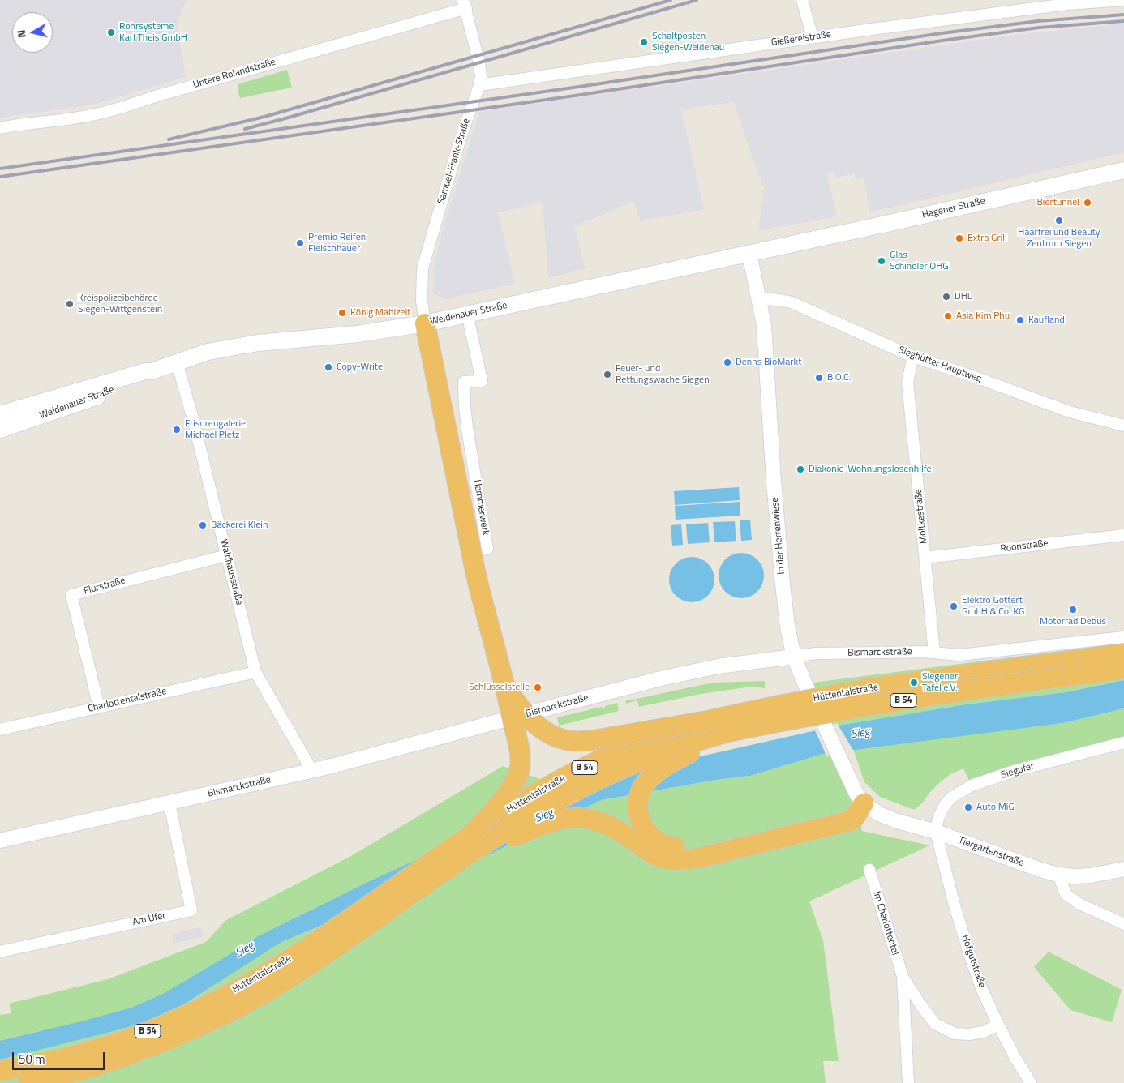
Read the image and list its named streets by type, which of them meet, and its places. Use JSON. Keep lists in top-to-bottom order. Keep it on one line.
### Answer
{"streets":{"highway":["Hüttentalstraße","B 54"],"main road":["Hagener Straße","Weidenauer Straße"],"street":["Gießereistraße","Untere Rolandstraße","Samuel-Frank-Straße","Sieghütter Hauptweg","Hammerwerk","Moltkestraße","In der Herrenwiese","Roonstraße","Waldhausstraße","Flurstraße","Bismarckstraße","Charlottentalstraße","Siegufer","Tiergartenstraße","Am Ufer","Im Charlottental","Hofgutstraße"]},"crossings":[["Gießereistraße","Samuel-Frank-Straße"],["Untere Rolandstraße","Samuel-Frank-Straße"],["Samuel-Frank-Straße","Weidenauer Straße"],["Hagener Straße","Weidenauer Straße"],["Weidenauer Straße","Hammerwerk"],["Weidenauer Straße","In der Herrenwiese"],["Weidenauer Straße","Waldhausstraße"],["Sieghütter Hauptweg","Moltkestraße"],["Sieghütter Hauptweg","In der Herrenwiese"],["Hammerwerk","Bismarckstraße"],["Moltkestraße","Roonstraße"],["Moltkestraße","Bismarckstraße"],["In der Herrenwiese","Bismarckstraße"],["In der Herrenwiese","Tiergartenstraße"],["Waldhausstraße","Flurstraße"],["Waldhausstraße","Bismarckstraße"],["Waldhausstraße","Charlottentalstraße"],["Flurstraße","Charlottentalstraße"],["Bismarckstraße","Am Ufer"],["Siegufer","Tiergartenstraße"],["Siegufer","Hofgutstraße"],["Tiergartenstraße","Hofgutstraße"],["Im Charlottental","Hofgutstraße"]],"water":["Sieg"],"places":["Rohrsysteme Karl Theis GmbH","Schaltposten Siegen-Weidenau","Biertunnel","Haarfrei und Beauty Zentrum Siegen","Extra Grill","Premio Reifen Fleischhauer","Glas Schindler OHG","DHL","Kreispolizeibehörde Siegen-Wittgenstein","König Mahlzeit","Asia Kim Phu","Kaufland","Denns BioMarkt","Copy-Write","Feuer- und Rettungswache Siegen","B.O.C.","Frisurengalerie Michael Pletz","Diakonie-Wohnungslosenhilfe","Bäckerei Klein","Elektro Göttert GmbH & Co. KG","Motorrad Debus","Siegener Tafel e.V.","Schlüsselstelle","Auto MiG"],"scale_bar":"50 m","north":"left"}
